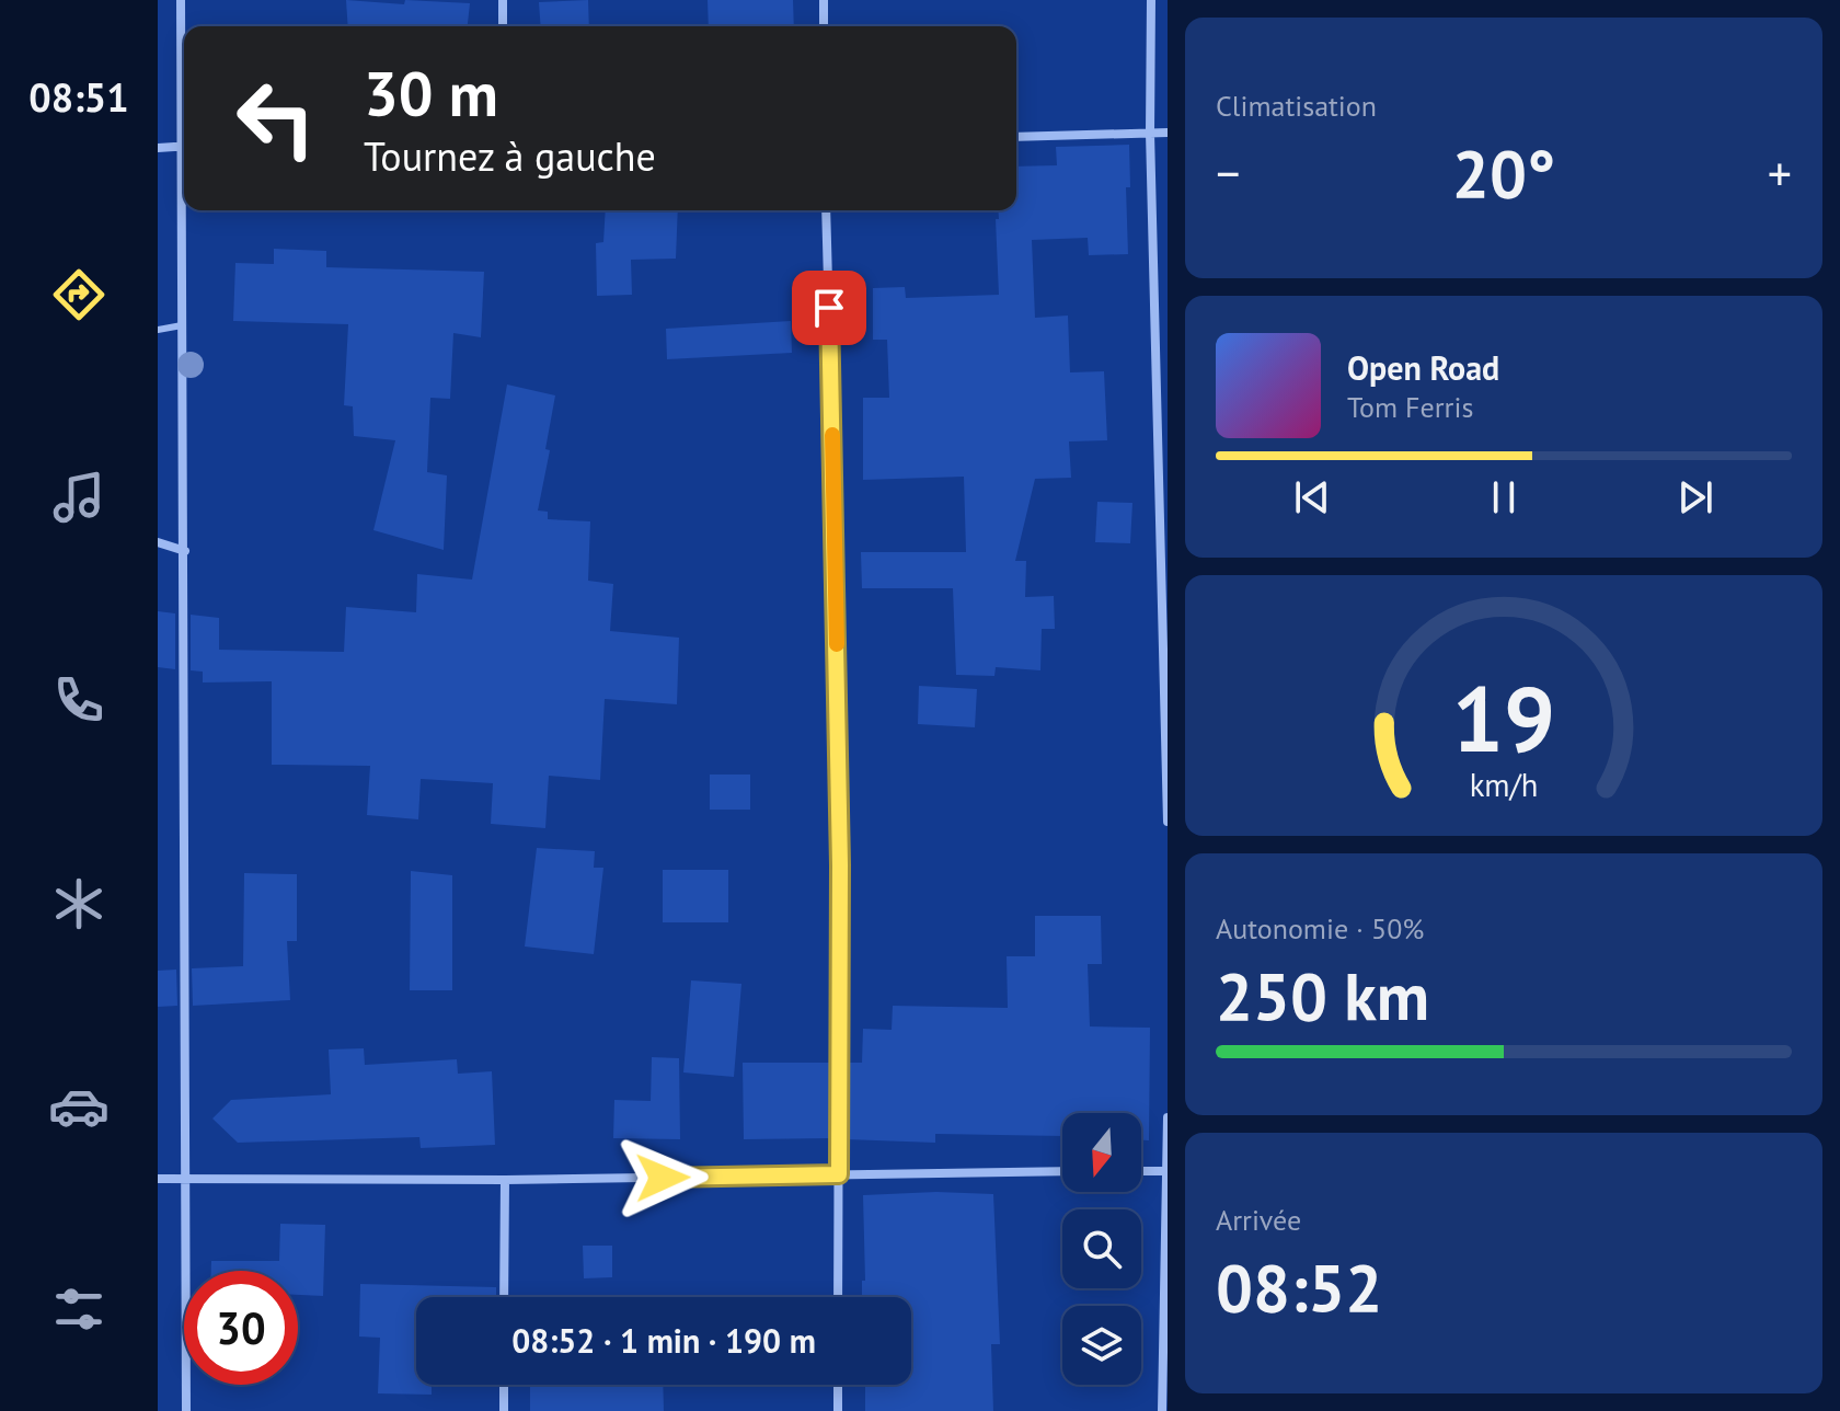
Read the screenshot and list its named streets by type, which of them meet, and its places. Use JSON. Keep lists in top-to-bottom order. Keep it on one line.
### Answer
{"north":"bottom","page":{"tabs":"08:51","tile":["Climatisation",["Autonomie · 50%","250 km"],["Arrivée","08:52"]],"turn":["30 m","Tournez à gauche"],"heat":["−","20°","+"],"song":["Open Road","Tom Ferris"],"limit":"30","trip":"08:52 · 1 min · 190 m","gauge":["19","km/h"]}}
